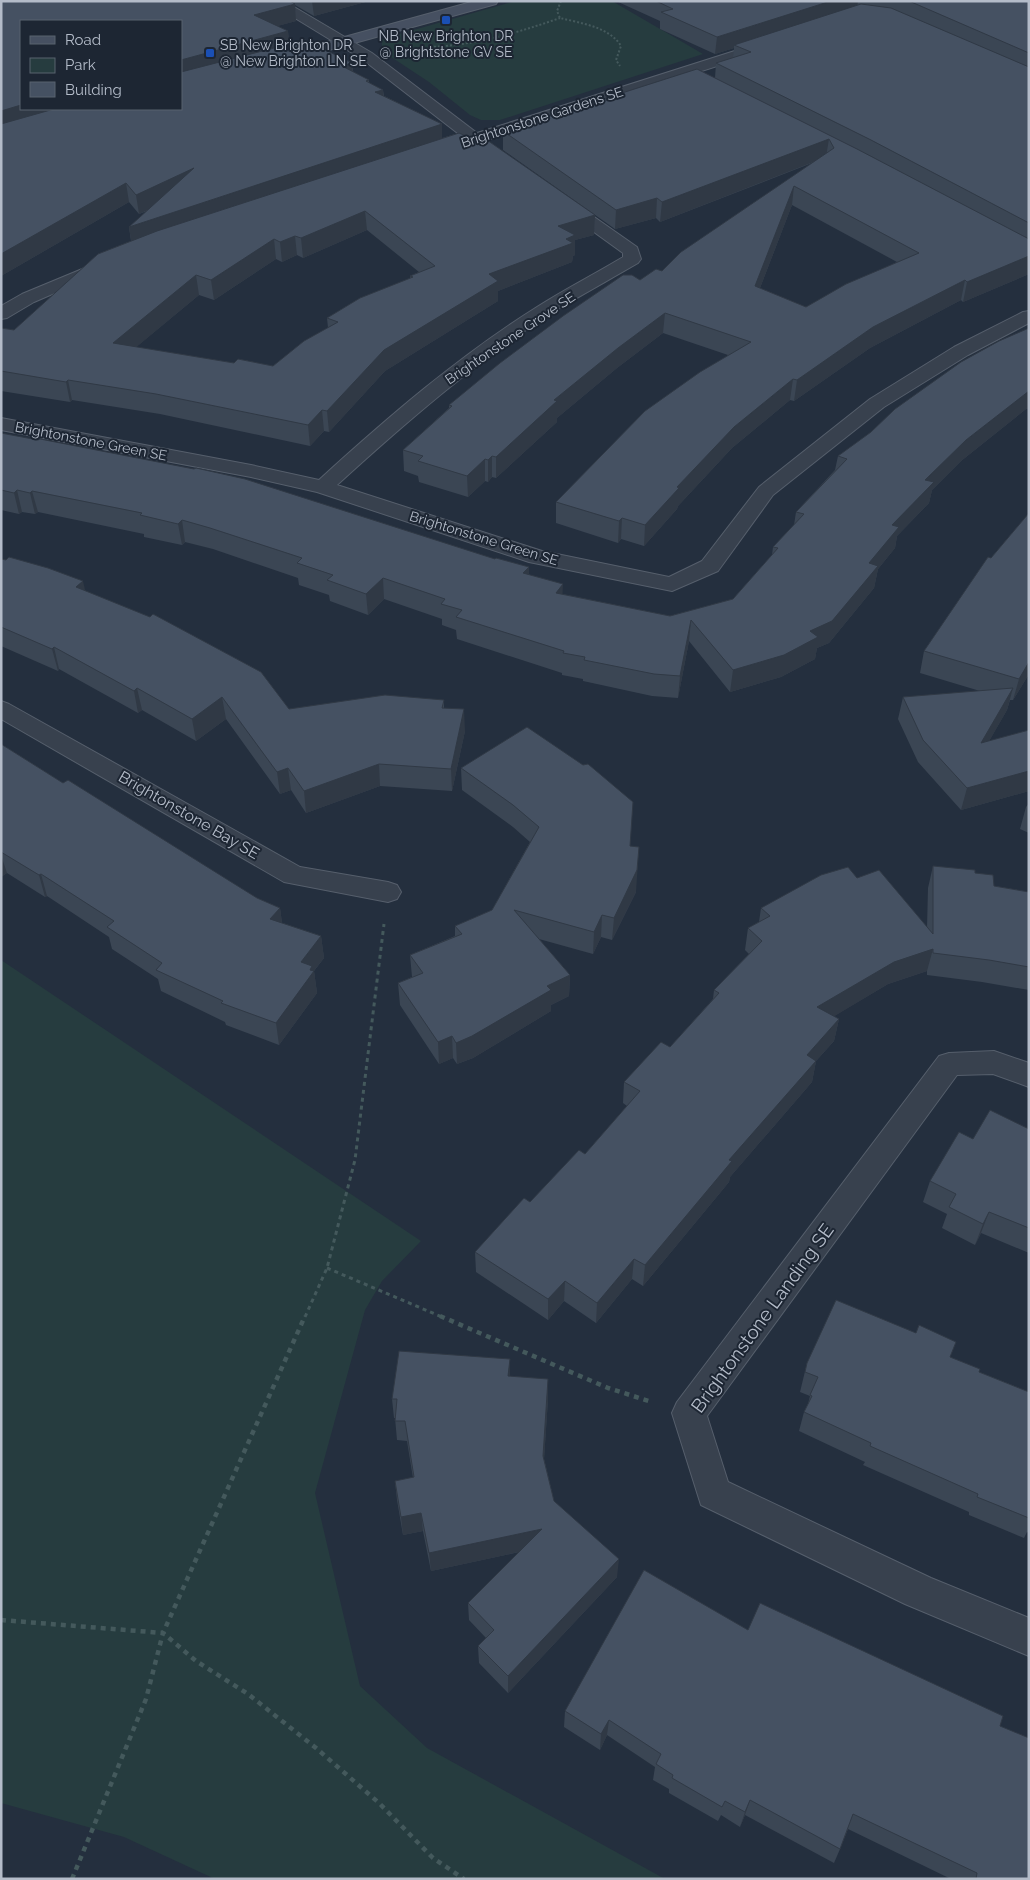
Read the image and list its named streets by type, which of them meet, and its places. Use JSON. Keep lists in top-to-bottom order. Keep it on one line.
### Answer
{"streets":{"street":["Brightonstone Gardens SE","Brightonstone Grove SE","Brightonstone Green SE","Brightonstone Bay SE","Brightonstone Landing SE"]},"crossings":[["Brightonstone Grove SE","Brightonstone Green SE"]],"places":{"transit":["NB New Brighton DR @ Brightstone GV SE","SB New Brighton DR @ New Brighton LN SE"]},"legend":["Road","Park","Building"]}
